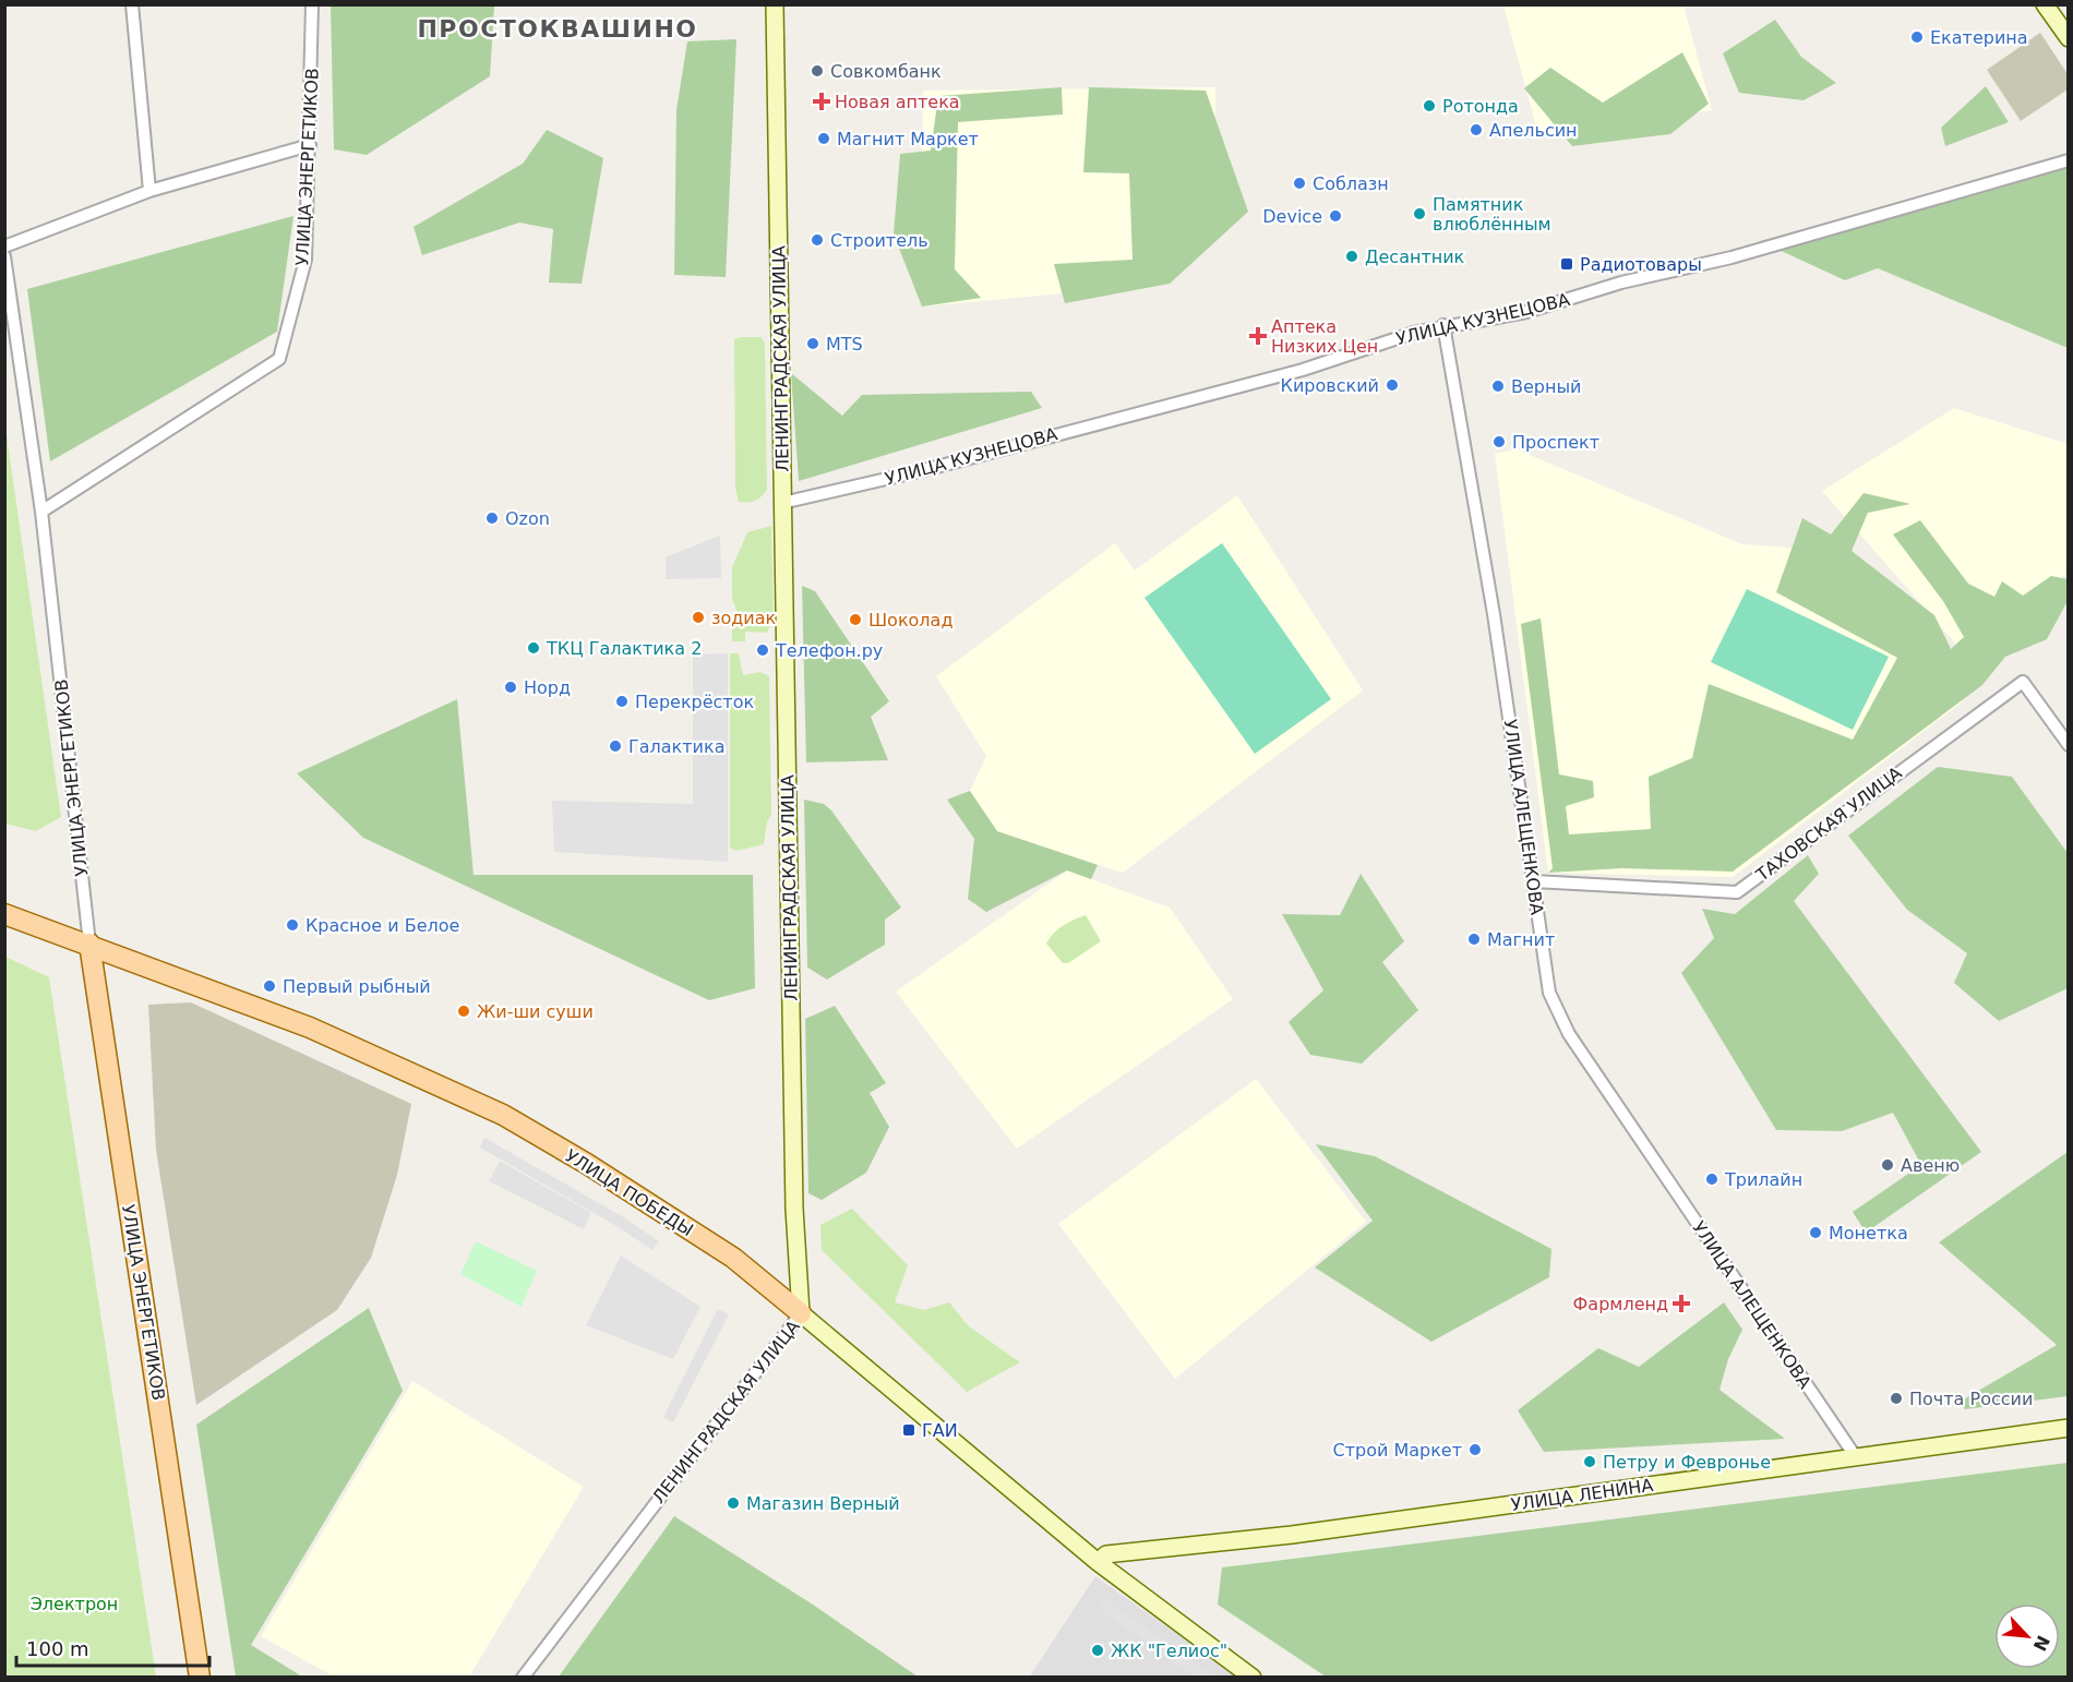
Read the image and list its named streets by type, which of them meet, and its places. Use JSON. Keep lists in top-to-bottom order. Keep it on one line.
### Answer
{"streets":{"main road":["УЛИЦА ЭНЕРГЕТИКОВ","ЛЕНИНГРАДСКАЯ УЛИЦА","УЛИЦА ПОБЕДЫ","УЛИЦА ЛЕНИНА"],"street":["УЛИЦА КУЗНЕЦОВА","УЛИЦА АЛЕЩЕНКОВА","ТАХОВСКАЯ УЛИЦА"]},"crossings":[["УЛИЦА ЭНЕРГЕТИКОВ","УЛИЦА ПОБЕДЫ"],["УЛИЦА КУЗНЕЦОВА","ЛЕНИНГРАДСКАЯ УЛИЦА"],["УЛИЦА КУЗНЕЦОВА","УЛИЦА АЛЕЩЕНКОВА"],["ЛЕНИНГРАДСКАЯ УЛИЦА","УЛИЦА ПОБЕДЫ"],["УЛИЦА АЛЕЩЕНКОВА","ТАХОВСКАЯ УЛИЦА"],["УЛИЦА АЛЕЩЕНКОВА","УЛИЦА ЛЕНИНА"],["УЛИЦА ПОБЕДЫ","УЛИЦА ЛЕНИНА"]],"districts":["ПРОСТОКВАШИНО"],"parks":["Электрон"],"places":{"other":["Екатерина","Совкомбанк","Ротонда","Апельсин","Магнит Маркет","Соблазн","Памятник влюблённым","Device","Строитель","Десантник","MTS","Кировский","Верный","Проспект","Ozon","зодиак","Шоколад","ТКЦ Галактика 2","Телефон.ру","Норд","Перекрёсток","Галактика","Красное и Белое","Магнит","Первый рыбный","Жи-ши суши","Авеню","Трилайн","Монетка","Почта России","Строй Маркет","Петру и Февронье","Магазин Верный","ЖК \"Гелиос\""],"health":["Новая аптека","Аптека Низких Цен","Фармленд"],"transit":["Радиотовары","ГАИ"]},"scale_bar":"100 m","north":"bottom right"}
